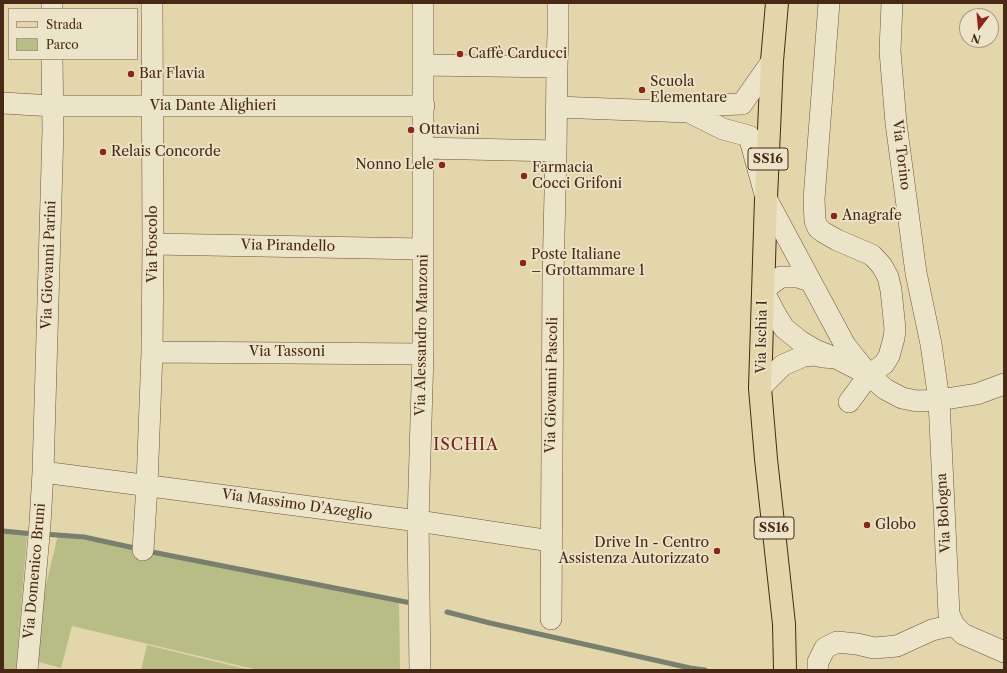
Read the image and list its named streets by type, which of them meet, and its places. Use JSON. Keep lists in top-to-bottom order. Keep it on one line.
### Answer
{"streets":{"main road":["SS16","Via Ischia I"],"street":["Via Dante Alighieri","Via Torino","Via Foscolo","Via Pirandello","Via Giovanni Parini","Via Alessandro Manzoni","Via Tassoni","Via Giovanni Pascoli","Via Massimo D'Azeglio","Via Bologna","Via Domenico Bruni"]},"crossings":[["Via Dante Alighieri","Via Foscolo"],["Via Dante Alighieri","Via Giovanni Parini"],["Via Dante Alighieri","Via Alessandro Manzoni"],["Via Torino","Via Bologna"],["Via Foscolo","Via Pirandello"],["Via Foscolo","Via Tassoni"],["Via Foscolo","Via Massimo D'Azeglio"],["Via Pirandello","Via Alessandro Manzoni"],["Via Giovanni Parini","Via Massimo D'Azeglio"],["Via Giovanni Parini","Via Domenico Bruni"],["Via Alessandro Manzoni","Via Tassoni"],["Via Alessandro Manzoni","Via Massimo D'Azeglio"],["Via Giovanni Pascoli","Via Massimo D'Azeglio"],["Via Massimo D'Azeglio","Via Domenico Bruni"]],"districts":["ISCHIA"],"places":["Caffè Carducci","Bar Flavia","Scuola Elementare","Ottaviani","Relais Concorde","Nonno Lele","Farmacia Cocci Grifoni","Anagrafe","Poste Italiane – Grottammare 1","Globo","Drive In - Centro Assistenza Autorizzato"],"legend":["Strada","Parco"],"north":"bottom"}
